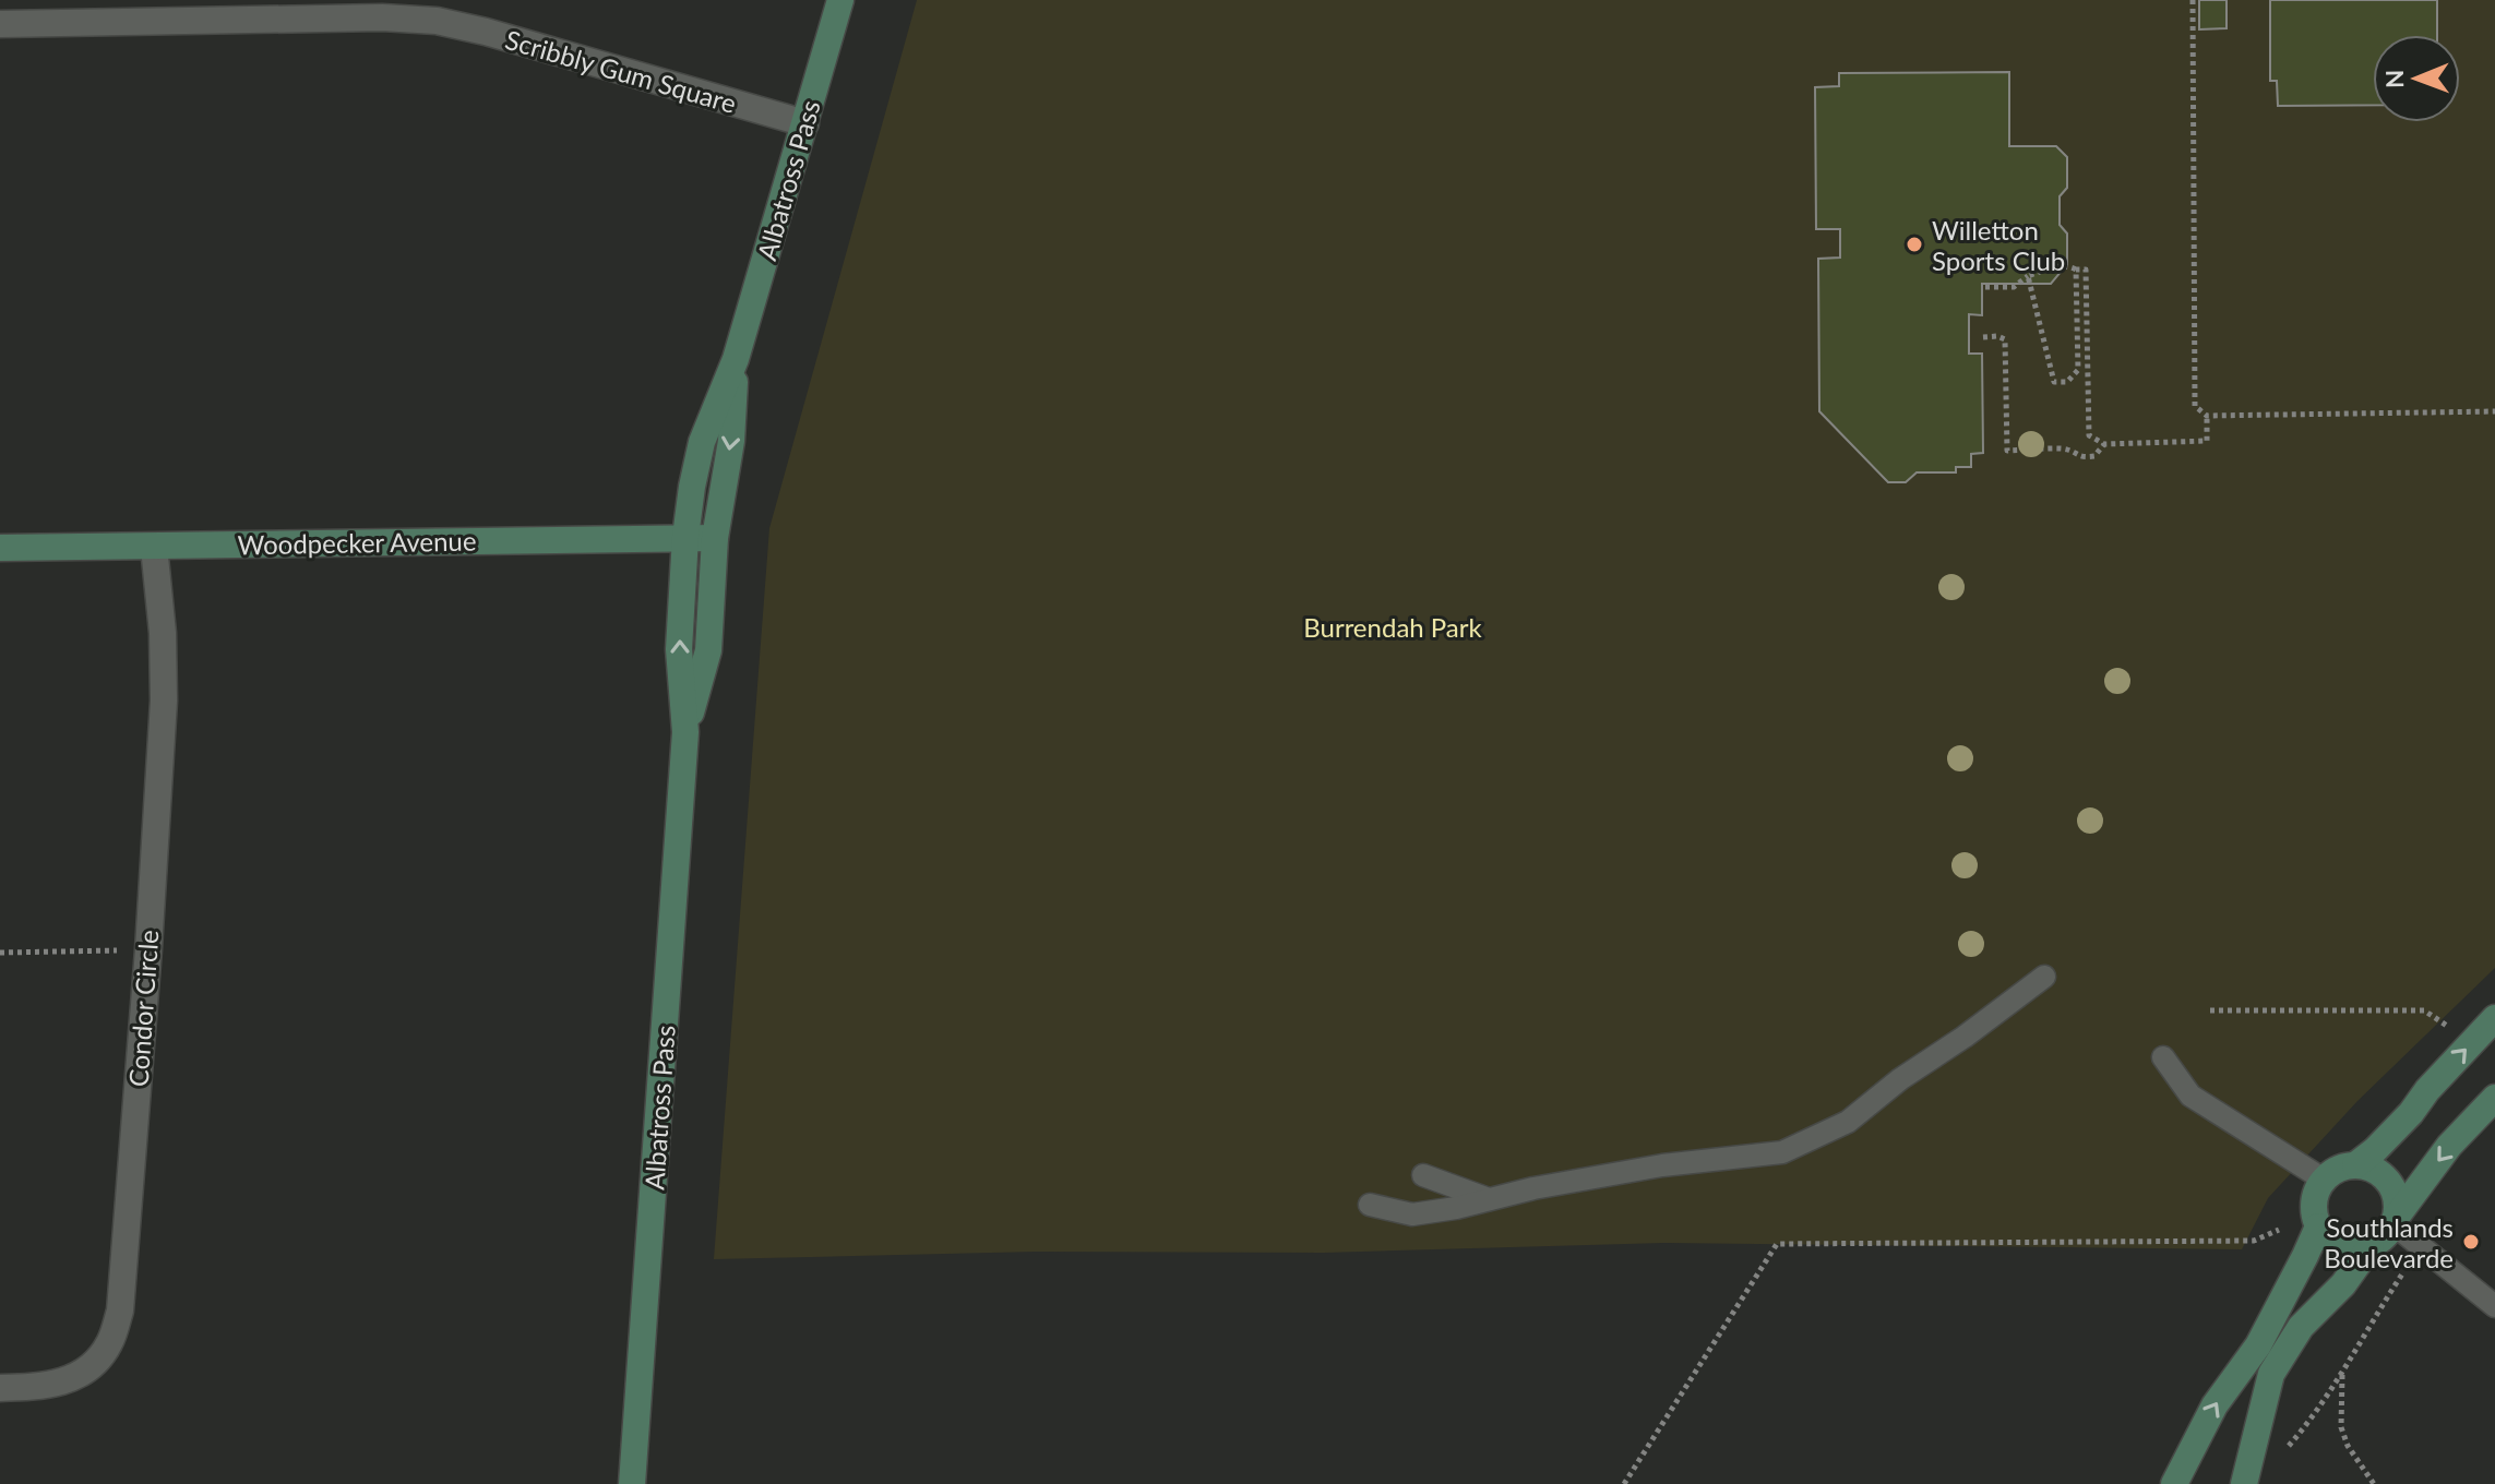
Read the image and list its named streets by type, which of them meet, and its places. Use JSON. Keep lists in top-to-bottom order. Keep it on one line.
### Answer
{"streets":{"street":["Scribbly Gum Square","Albatross Pass","Woodpecker Avenue","Condor Circle"]},"crossings":[["Scribbly Gum Square","Albatross Pass"],["Albatross Pass","Woodpecker Avenue"],["Woodpecker Avenue","Condor Circle"]],"parks":["Burrendah Park"],"places":["Willetton Sports Club","Southlands Boulevarde"],"north":"left"}
